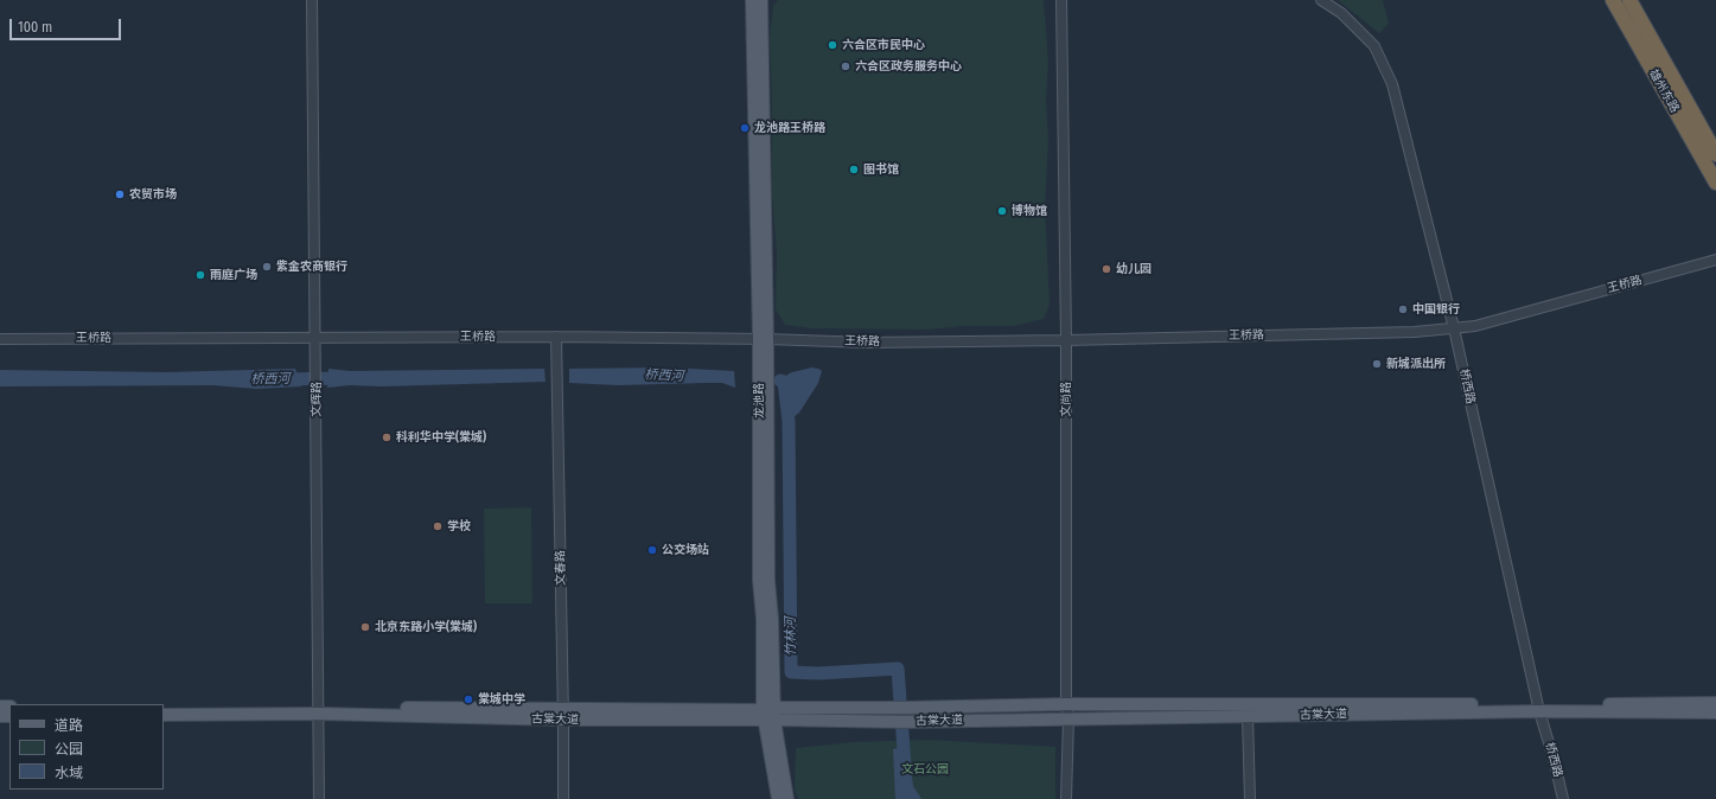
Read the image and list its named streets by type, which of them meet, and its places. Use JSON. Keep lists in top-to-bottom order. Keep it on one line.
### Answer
{"streets":{"highway":["雄州东路"],"main road":["龙池路","古棠大道"],"street":["王桥路","桥西路","文辉路","文尚路","文春路"]},"crossings":[["王桥路","桥西路"],["王桥路","文辉路"],["王桥路","文尚路"],["王桥路","龙池路"],["王桥路","文春路"],["桥西路","古棠大道"],["文辉路","古棠大道"],["文尚路","古棠大道"],["龙池路","古棠大道"],["文春路","古棠大道"]],"water":["桥西河","竹林河"],"parks":["文石公园"],"places":["六合区市民中心","六合区政务服务中心","龙池路王桥路","图书馆","农贸市场","博物馆","紫金农商银行","幼儿园","雨庭广场","中国银行","新城派出所","科利华中学(棠城)","学校","公交场站","北京东路小学(棠城)","棠城中学"],"legend":["道路","公园","水域"],"scale_bar":"100 m"}
